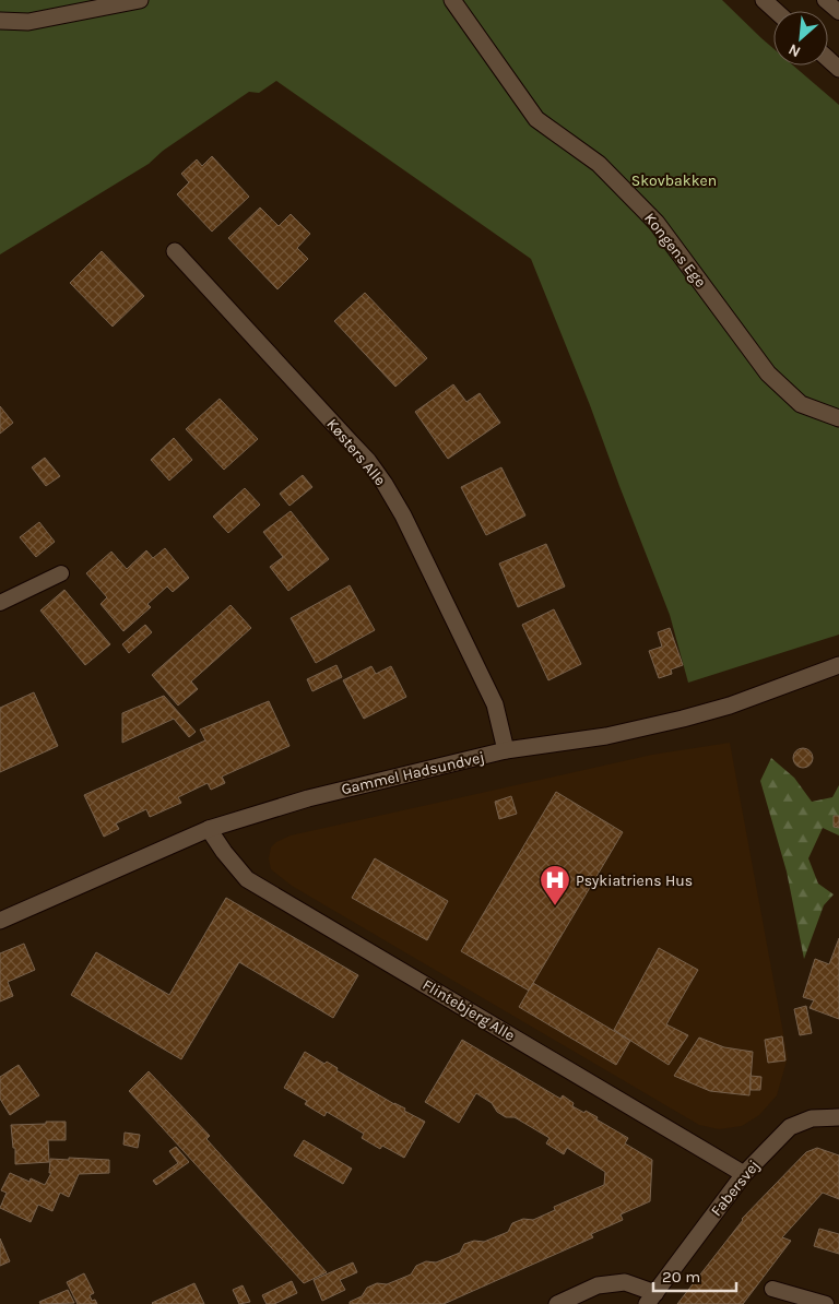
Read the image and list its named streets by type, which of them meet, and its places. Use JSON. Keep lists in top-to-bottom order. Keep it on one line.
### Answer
{"streets":{"street":["Kongens Ege","Køsters Alle","Gammel Hadsundvej","Flintebjerg Alle","Fabersvej"]},"crossings":[["Køsters Alle","Gammel Hadsundvej"],["Gammel Hadsundvej","Flintebjerg Alle"],["Flintebjerg Alle","Fabersvej"]],"parks":["Skovbakken"],"places":{"hospital":["Psykiatriens Hus"]},"scale_bar":"20 m","north":"bottom left"}
